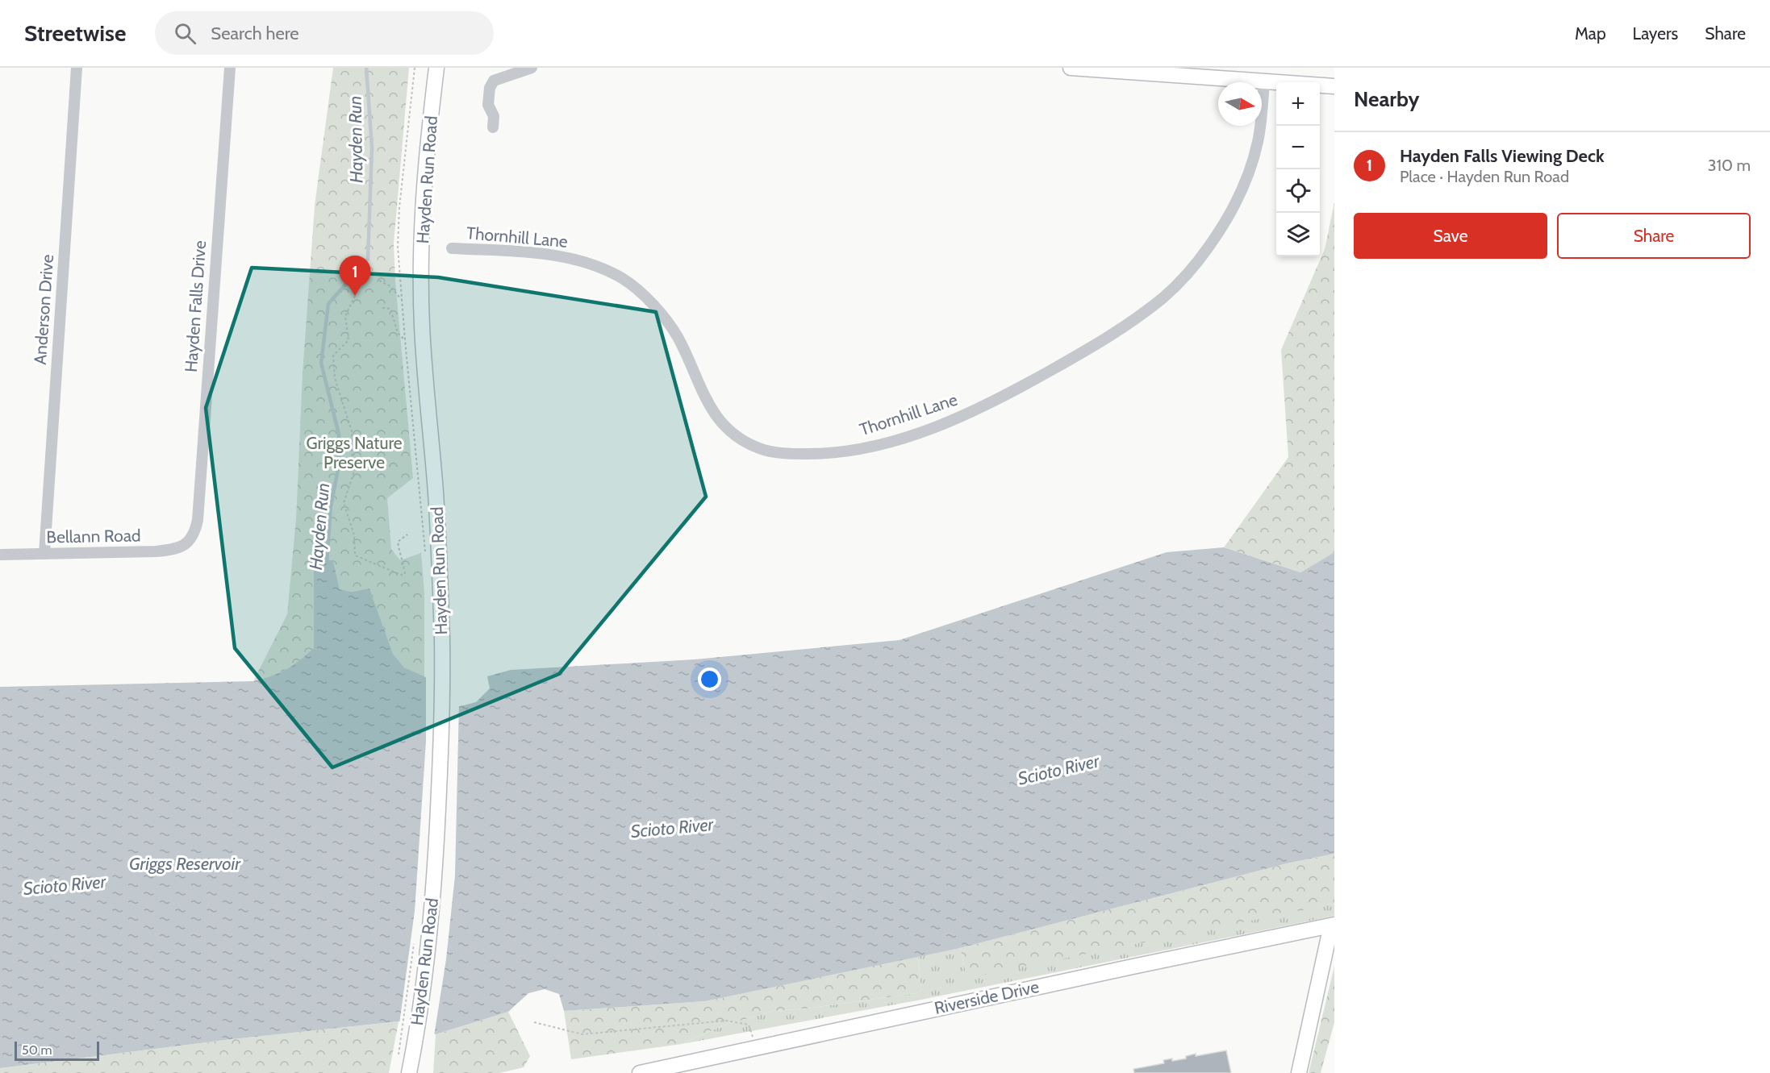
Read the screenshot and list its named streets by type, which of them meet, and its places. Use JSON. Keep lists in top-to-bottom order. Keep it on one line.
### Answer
{"streets":{"main road":["Hayden Run Road","Riverside Drive"],"street":["Thornhill Lane","Hayden Falls Drive","Anderson Drive","Bellann Road"]},"crossings":[["Hayden Falls Drive","Bellann Road"],["Anderson Drive","Bellann Road"]],"water":["Hayden Run","Scioto River","Griggs Reservoir"],"parks":["Griggs Nature Preserve"],"scale_bar":"50 m","north":"right","page":{"header":"Streetwise","search":"Search here","nav":["Map","Layers","Share"],"heading":"Nearby","map_buttons":["+","−"],"list":[{"mark":"1","name":"Hayden Falls Viewing Deck","note":"Place · Hayden Run Road","value":"310 m"}],"buttons":["Save","Share"],"pins":"1","scale":"50 m"}}
